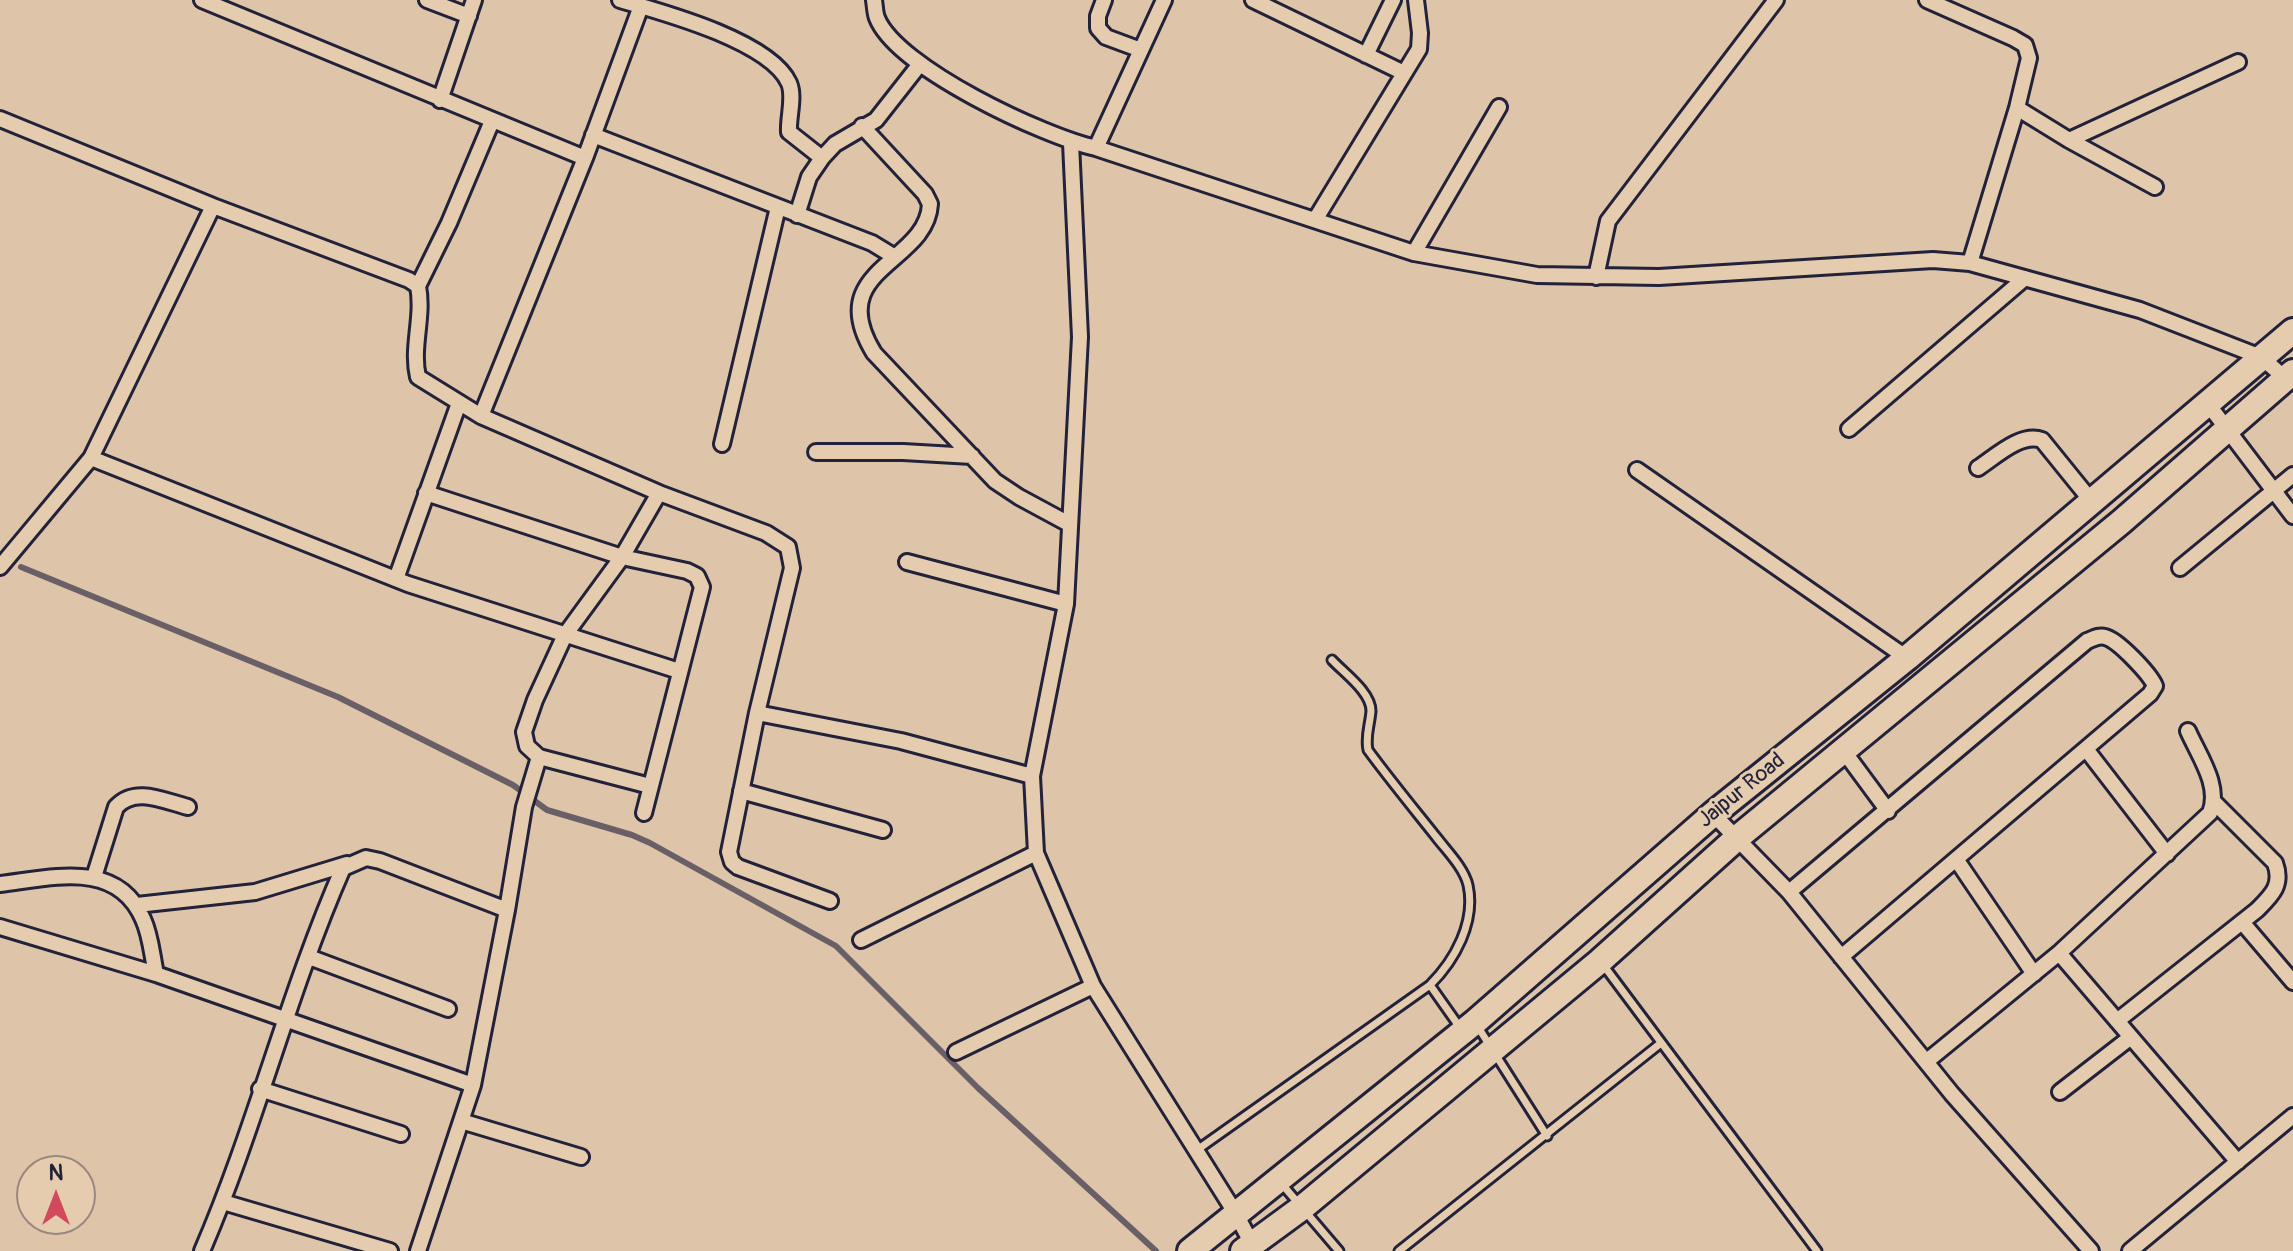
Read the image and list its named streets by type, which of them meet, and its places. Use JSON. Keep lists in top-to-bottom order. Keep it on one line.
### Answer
{"streets":{"main road":["Jaipur Road"]},"north":"top"}
